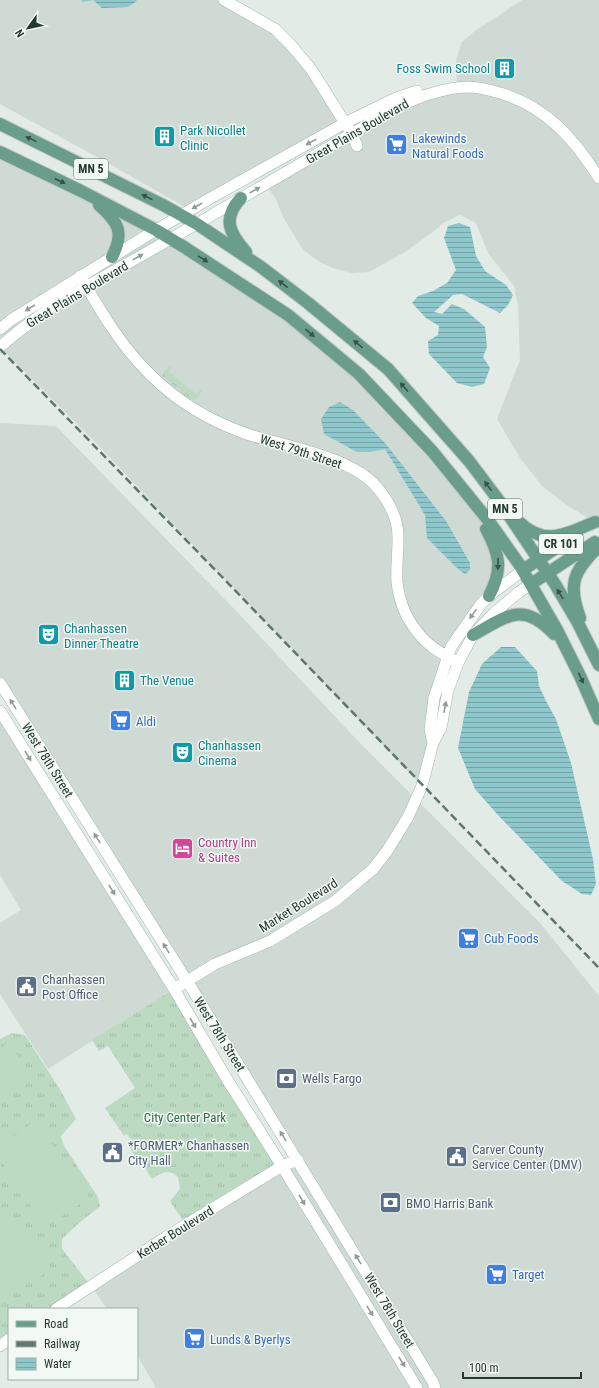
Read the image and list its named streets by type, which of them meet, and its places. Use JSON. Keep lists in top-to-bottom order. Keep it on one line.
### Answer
{"streets":{"main road":["MN 5","CR 101","Market Boulevard"],"street":["Great Plains Boulevard","West 79th Street","West 78th Street","Kerber Boulevard"]},"crossings":[["Great Plains Boulevard","MN 5"],["Great Plains Boulevard","West 79th Street"],["MN 5","Market Boulevard"],["West 79th Street","Market Boulevard"],["West 78th Street","Market Boulevard"],["West 78th Street","Kerber Boulevard"]],"parks":["City Center Park"],"places":{"building":["Foss Swim School","Park Nicollet Clinic","The Venue"],"supermarket":["Lakewinds Natural Foods","Aldi","Cub Foods","Target","Lunds & Byerlys"],"theatre":["Chanhassen Dinner Theatre","Chanhassen Cinema"],"hotel":["Country Inn & Suites"],"public building":["Chanhassen Post Office","*FORMER* Chanhassen City Hall","Carver County Service Center (DMV)"],"bank":["Wells Fargo","BMO Harris Bank"]},"legend":["Road","Railway","Water"],"scale_bar":"100 m","north":"bottom left"}
